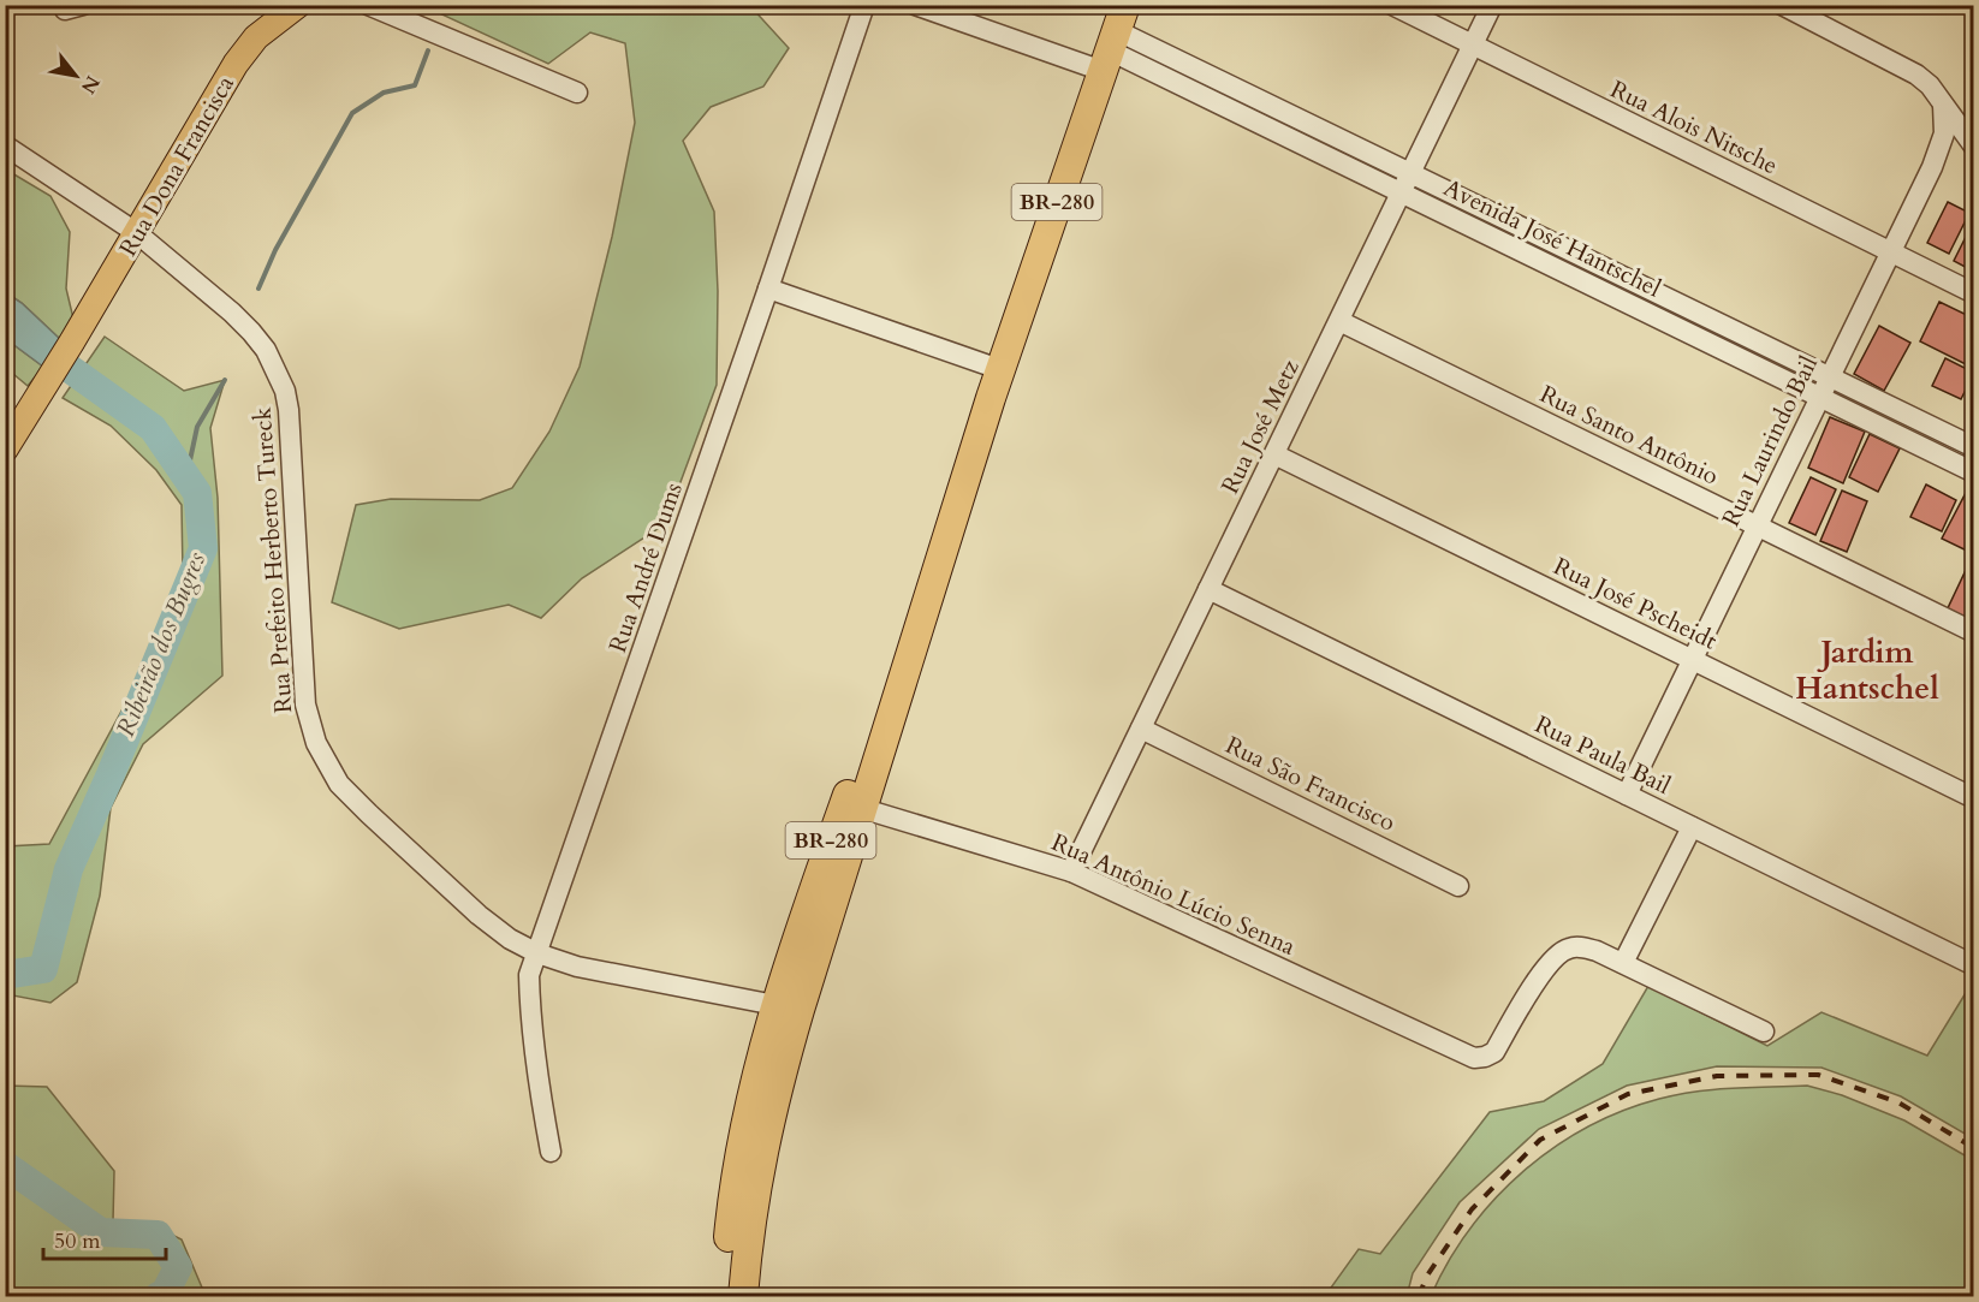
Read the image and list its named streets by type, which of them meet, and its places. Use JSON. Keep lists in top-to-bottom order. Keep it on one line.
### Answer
{"streets":{"highway":["BR-280"],"main road":["Rua Dona Francisca"],"street":["Rua Alois Nitsche","Avenida José Hantschel","Rua José Metz","Rua Santo Antônio","Rua Laurindo Bail","Rua Prefeito Herberto Tureck","Rua André Dums","Rua José Pscheidt","Rua Paula Bail","Rua São Francisco","Rua Antônio Lúcio Senna"]},"crossings":[["Rua Alois Nitsche","Rua José Metz"],["Rua Alois Nitsche","Rua Laurindo Bail"],["Rua Dona Francisca","Rua Prefeito Herberto Tureck"],["BR-280","Avenida José Hantschel"],["BR-280","Rua Prefeito Herberto Tureck"],["BR-280","Rua Antônio Lúcio Senna"],["Avenida José Hantschel","Rua José Metz"],["Avenida José Hantschel","Rua Laurindo Bail"],["Rua José Metz","Rua Santo Antônio"],["Rua José Metz","Rua José Pscheidt"],["Rua José Metz","Rua Paula Bail"],["Rua José Metz","Rua São Francisco"],["Rua José Metz","Rua Antônio Lúcio Senna"],["Rua Santo Antônio","Rua Laurindo Bail"],["Rua Laurindo Bail","Rua José Pscheidt"],["Rua Laurindo Bail","Rua Paula Bail"],["Rua Prefeito Herberto Tureck","Rua André Dums"]],"districts":["Jardim Hantschel"],"water":["Ribeirão dos Bugres"],"scale_bar":"50 m","north":"bottom right"}
